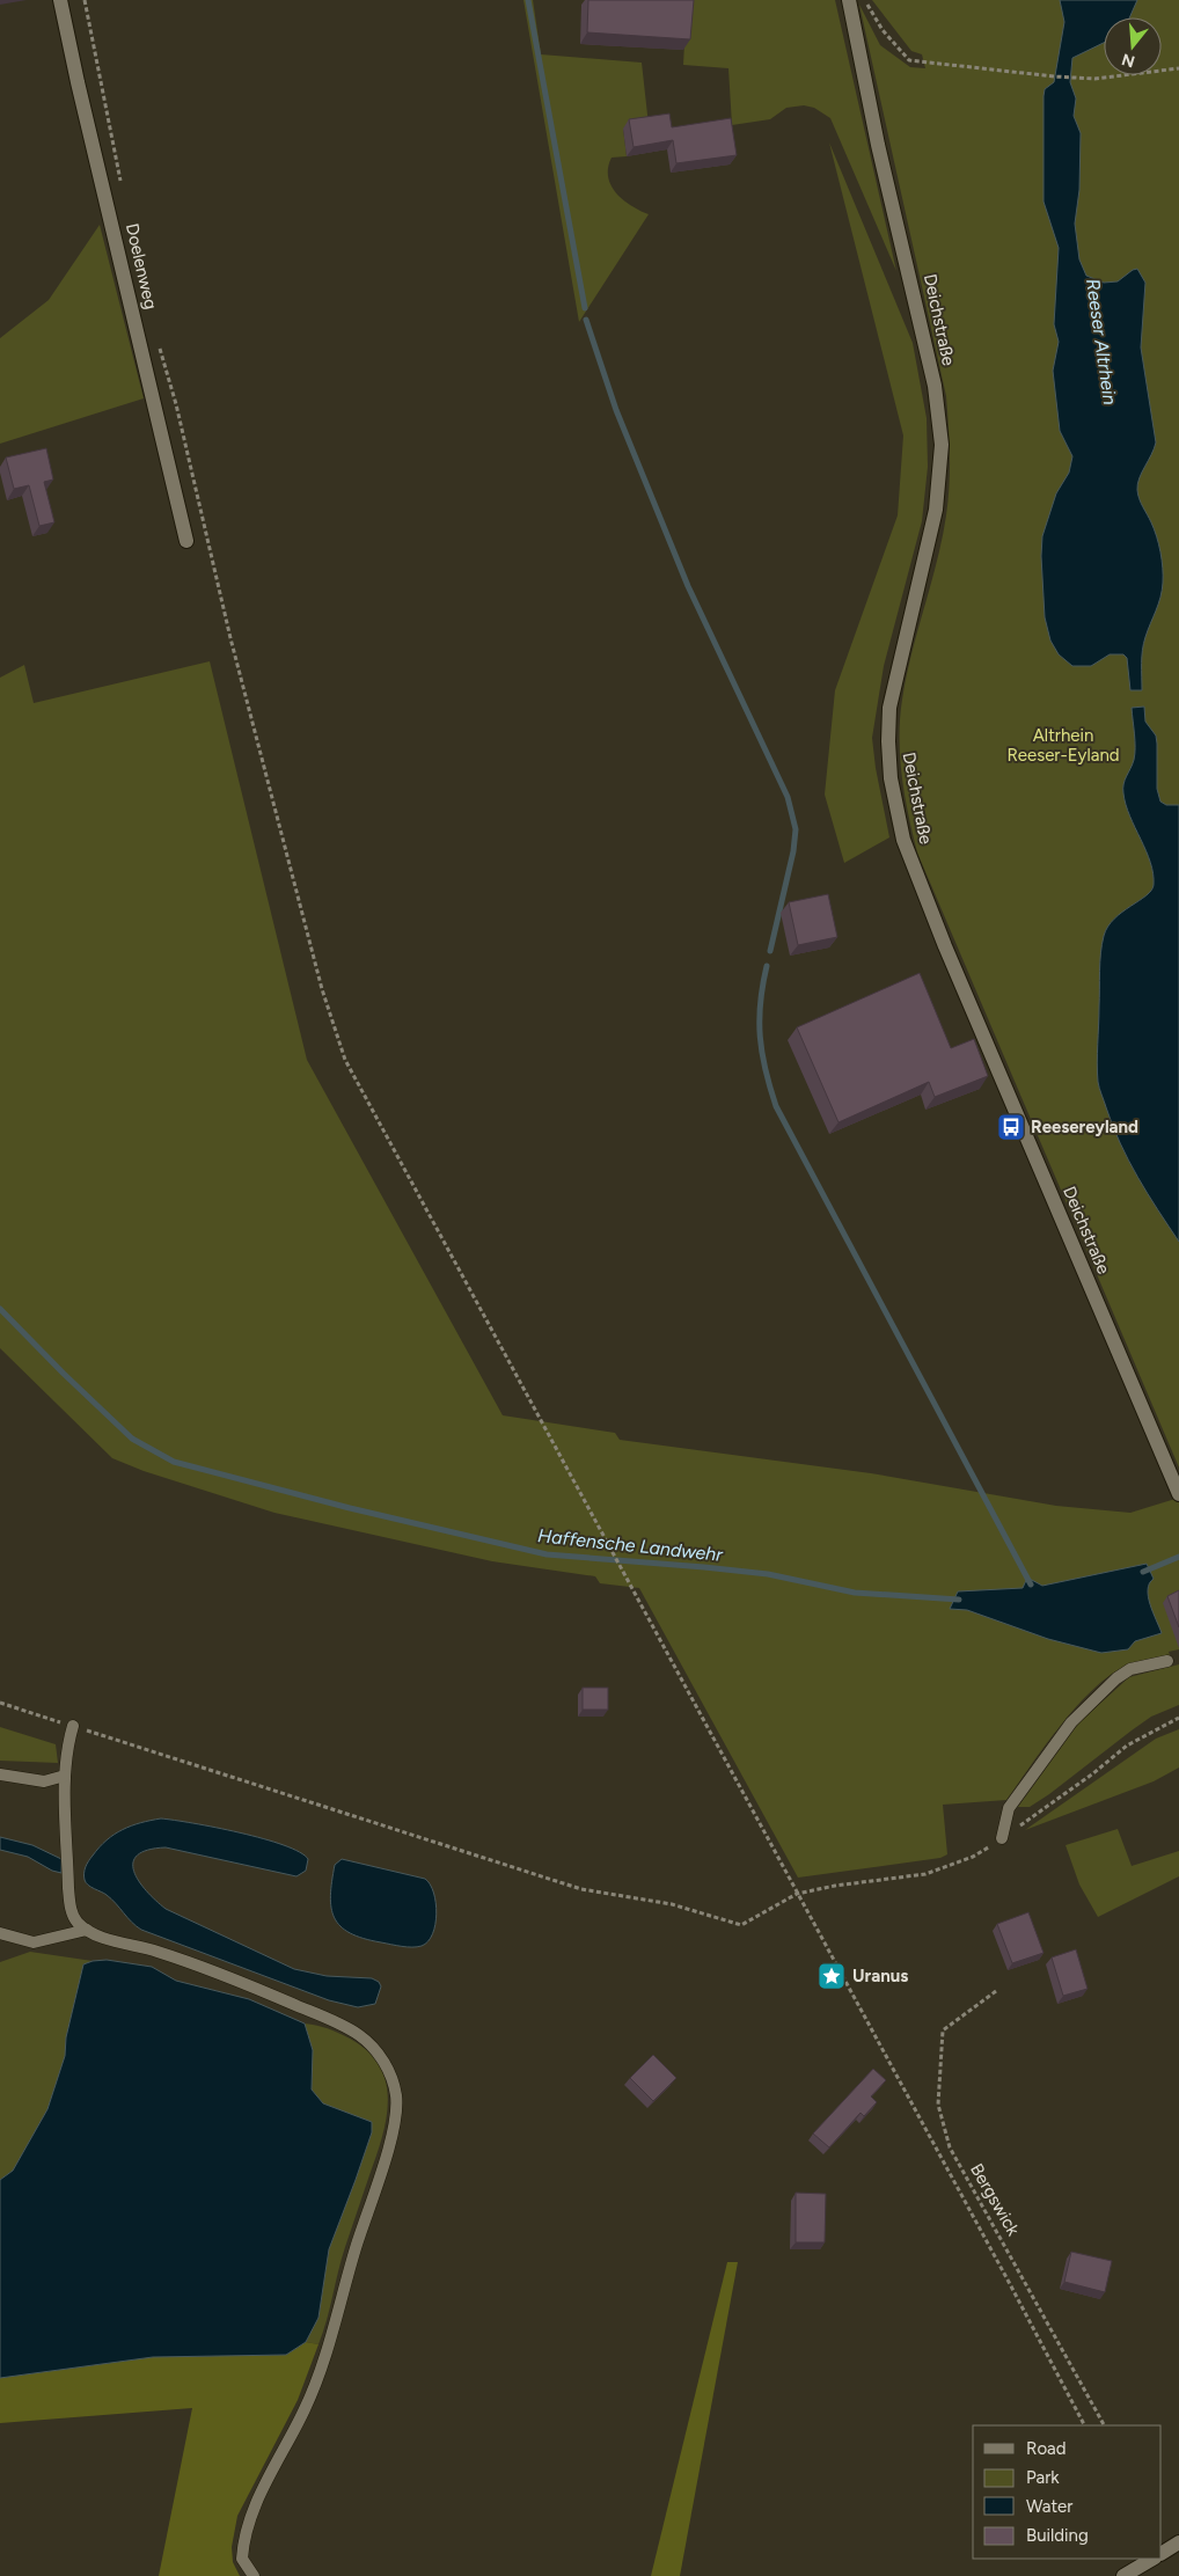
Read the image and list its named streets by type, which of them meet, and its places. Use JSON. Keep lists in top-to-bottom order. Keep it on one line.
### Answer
{"streets":{"street":["Doelenweg","Deichstraße"],"path":["Bergswick"]},"water":["Reeser Altrhein","Haffensche Landwehr"],"parks":["Altrhein Reeser-Eyland"],"places":{"bus stop":["Reesereyland"],"place":["Uranus"]},"legend":["Road","Park","Water","Building"],"north":"bottom"}
